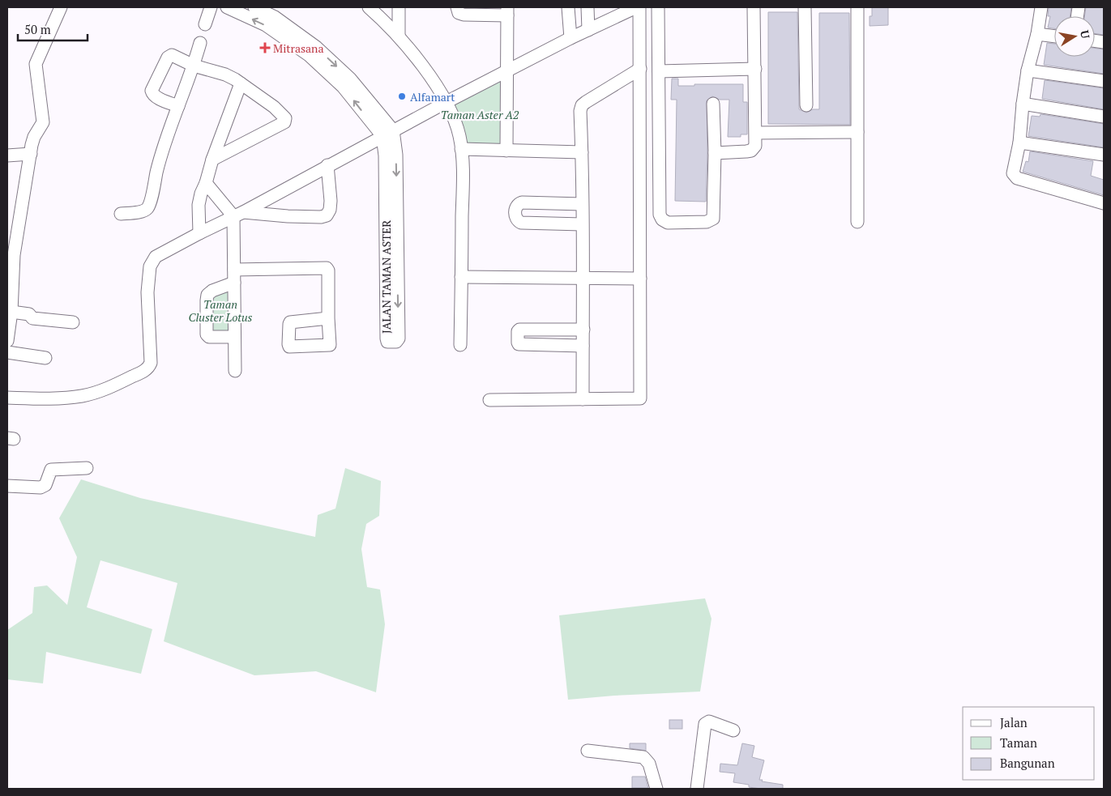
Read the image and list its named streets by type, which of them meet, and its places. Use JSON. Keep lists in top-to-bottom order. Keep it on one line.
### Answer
{"streets":{"street":["JALAN TAMAN ASTER"]},"parks":["Taman Aster A2","Taman Cluster Lotus"],"places":{"health":["Mitrasana"],"other":["Alfamart"]},"legend":["Jalan","Taman","Bangunan"],"scale_bar":"50 m","north":"right"}
